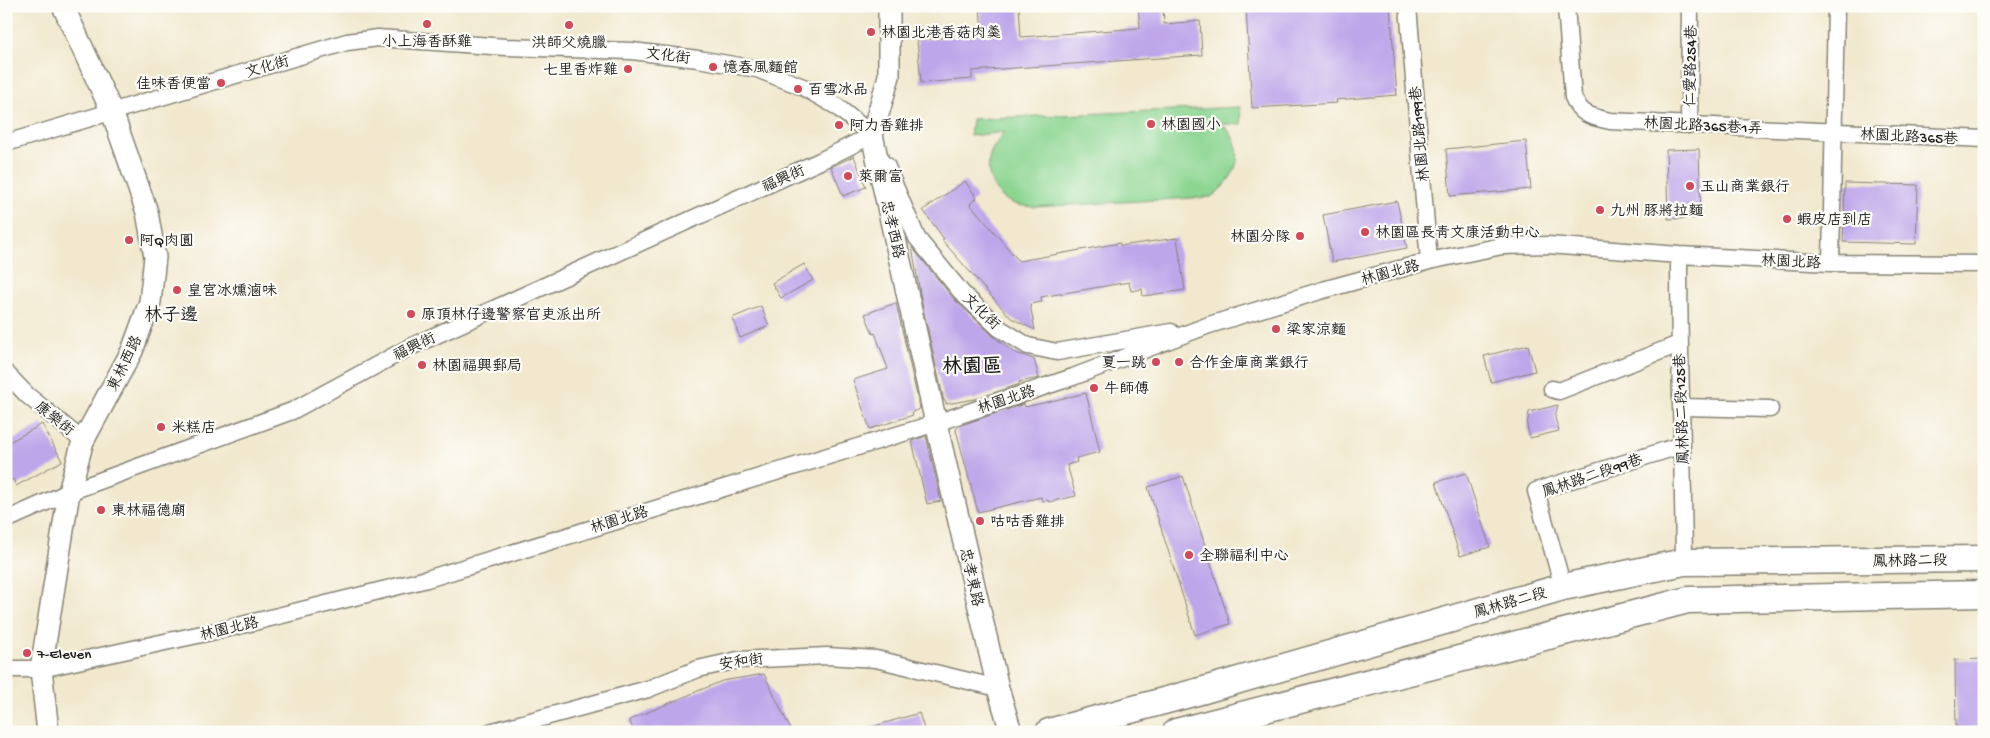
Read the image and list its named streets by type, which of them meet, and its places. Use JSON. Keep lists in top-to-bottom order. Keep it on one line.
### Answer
{"streets":{"main road":["鳳林路二段"],"street":["文化街","仁愛路254巷","林園北路365巷1弄","林園北路199巷","林園北路365巷","福興街","忠孝西路","林園北路","東林西路","鳳林路二段125巷","康樂街","鳳林路二段99巷","忠孝東路","安和街"]},"crossings":[["文化街","福興街"],["文化街","忠孝西路"],["文化街","林園北路"],["文化街","東林西路"],["仁愛路254巷","林園北路365巷1弄"],["林園北路365巷1弄","林園北路365巷"],["林園北路199巷","林園北路"],["福興街","忠孝西路"],["福興街","東林西路"],["忠孝西路","林園北路"],["忠孝西路","忠孝東路"],["林園北路","東林西路"],["林園北路","鳳林路二段125巷"],["林園北路","忠孝東路"],["東林西路","康樂街"],["鳳林路二段125巷","鳳林路二段99巷"],["鳳林路二段125巷","鳳林路二段"],["鳳林路二段99巷","鳳林路二段"],["忠孝東路","安和街"]],"districts":["林子邊","林園區"],"places":["小上海香酥雞","洪師父燒臘","林園北港香菇肉羮","憶春風麵館","七里香炸雞","佳味香便當","百雪冰品","林園國小","阿力香雞排","萊爾富","玉山商業銀行","九州 豚將拉麵","蝦皮店到店","林園區長青文康活動中心","林園分隊","阿Q肉圓","皇宮冰燻滷味","原頂林仔邊警察官吏派出所","梁家涼麵","夏一跳","合作金庫商業銀行","林園福興郵局","牛師傅","米糕店","東林福德廟","咕咕香雞排","全聯福利中心","7-Eleven"]}
